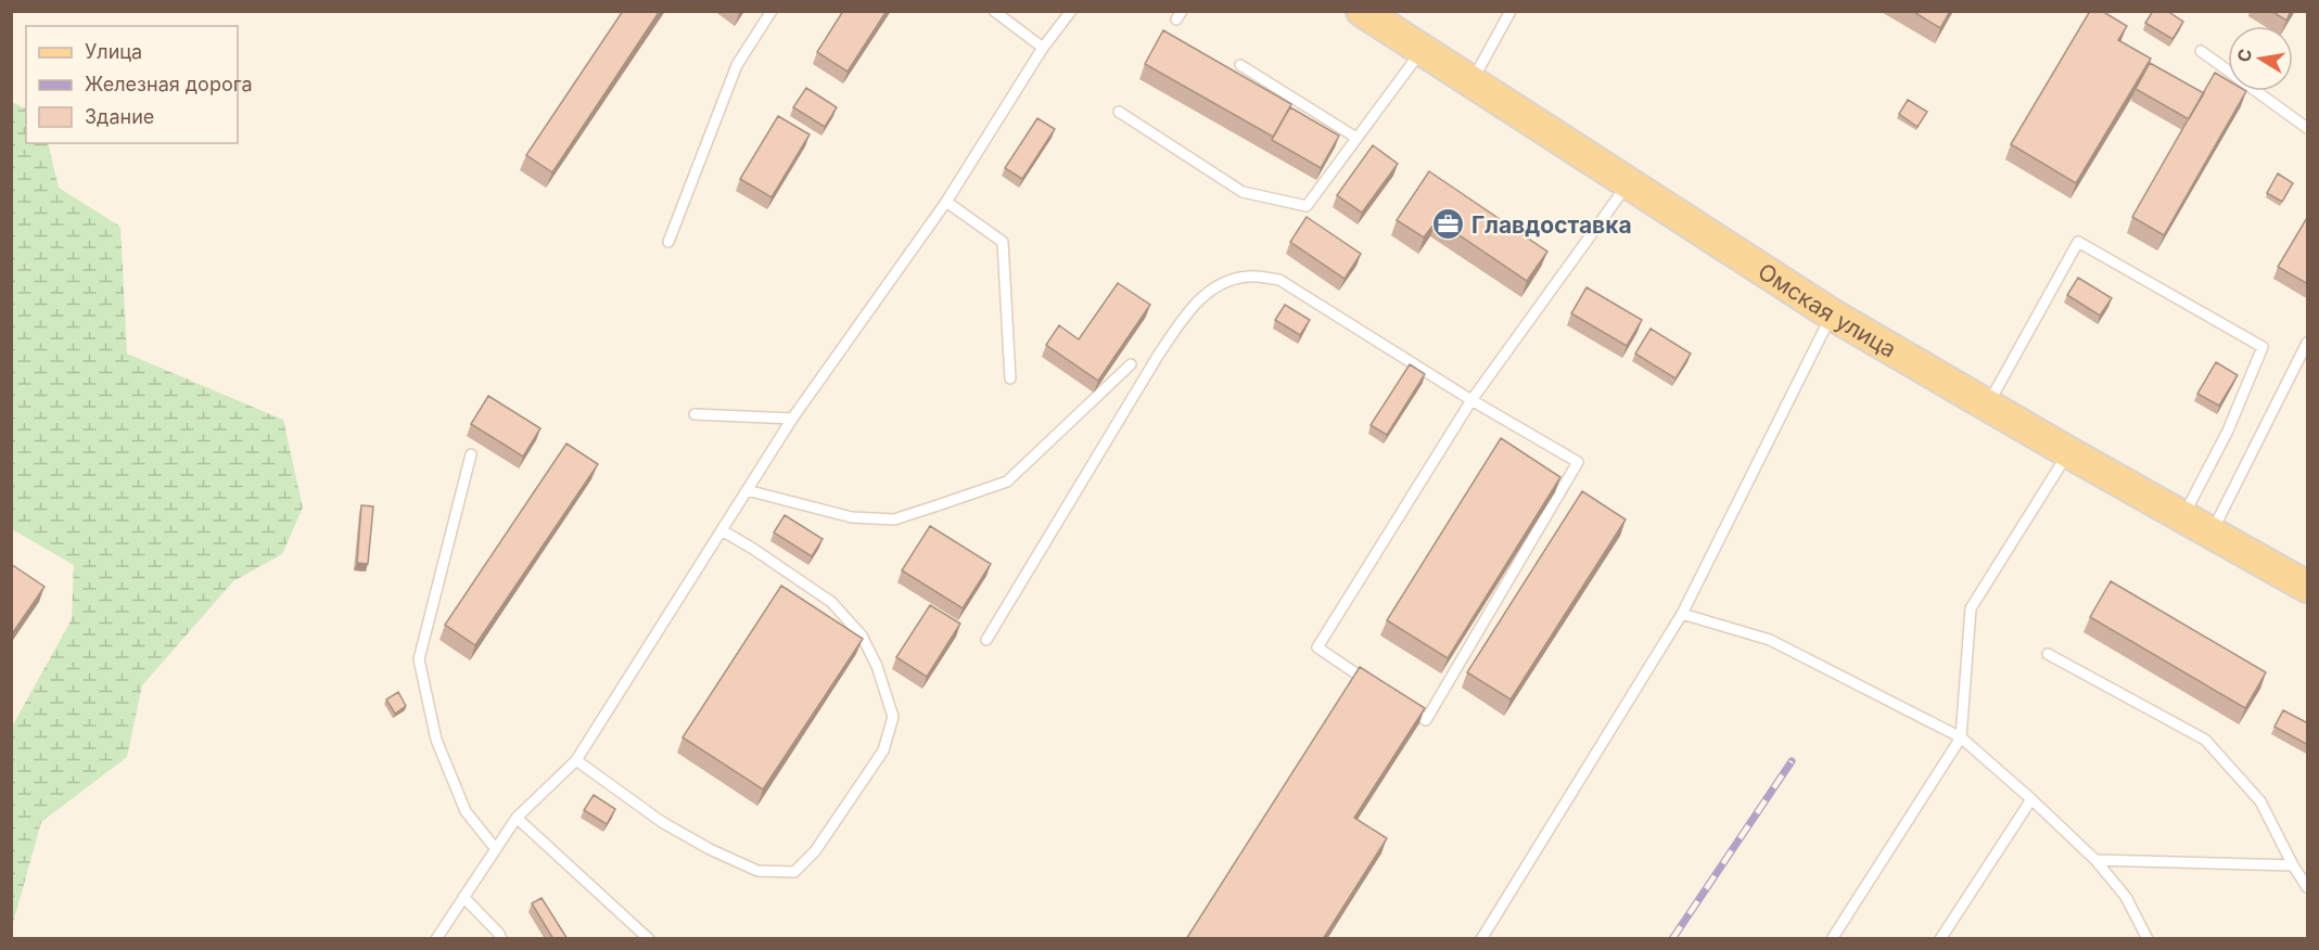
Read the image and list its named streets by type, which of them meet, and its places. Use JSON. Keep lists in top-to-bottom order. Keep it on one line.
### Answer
{"streets":{"main road":["Омская улица"]},"places":{"office":["Главдоставка"]},"legend":["Улица","Железная дорога","Здание"],"north":"left"}
